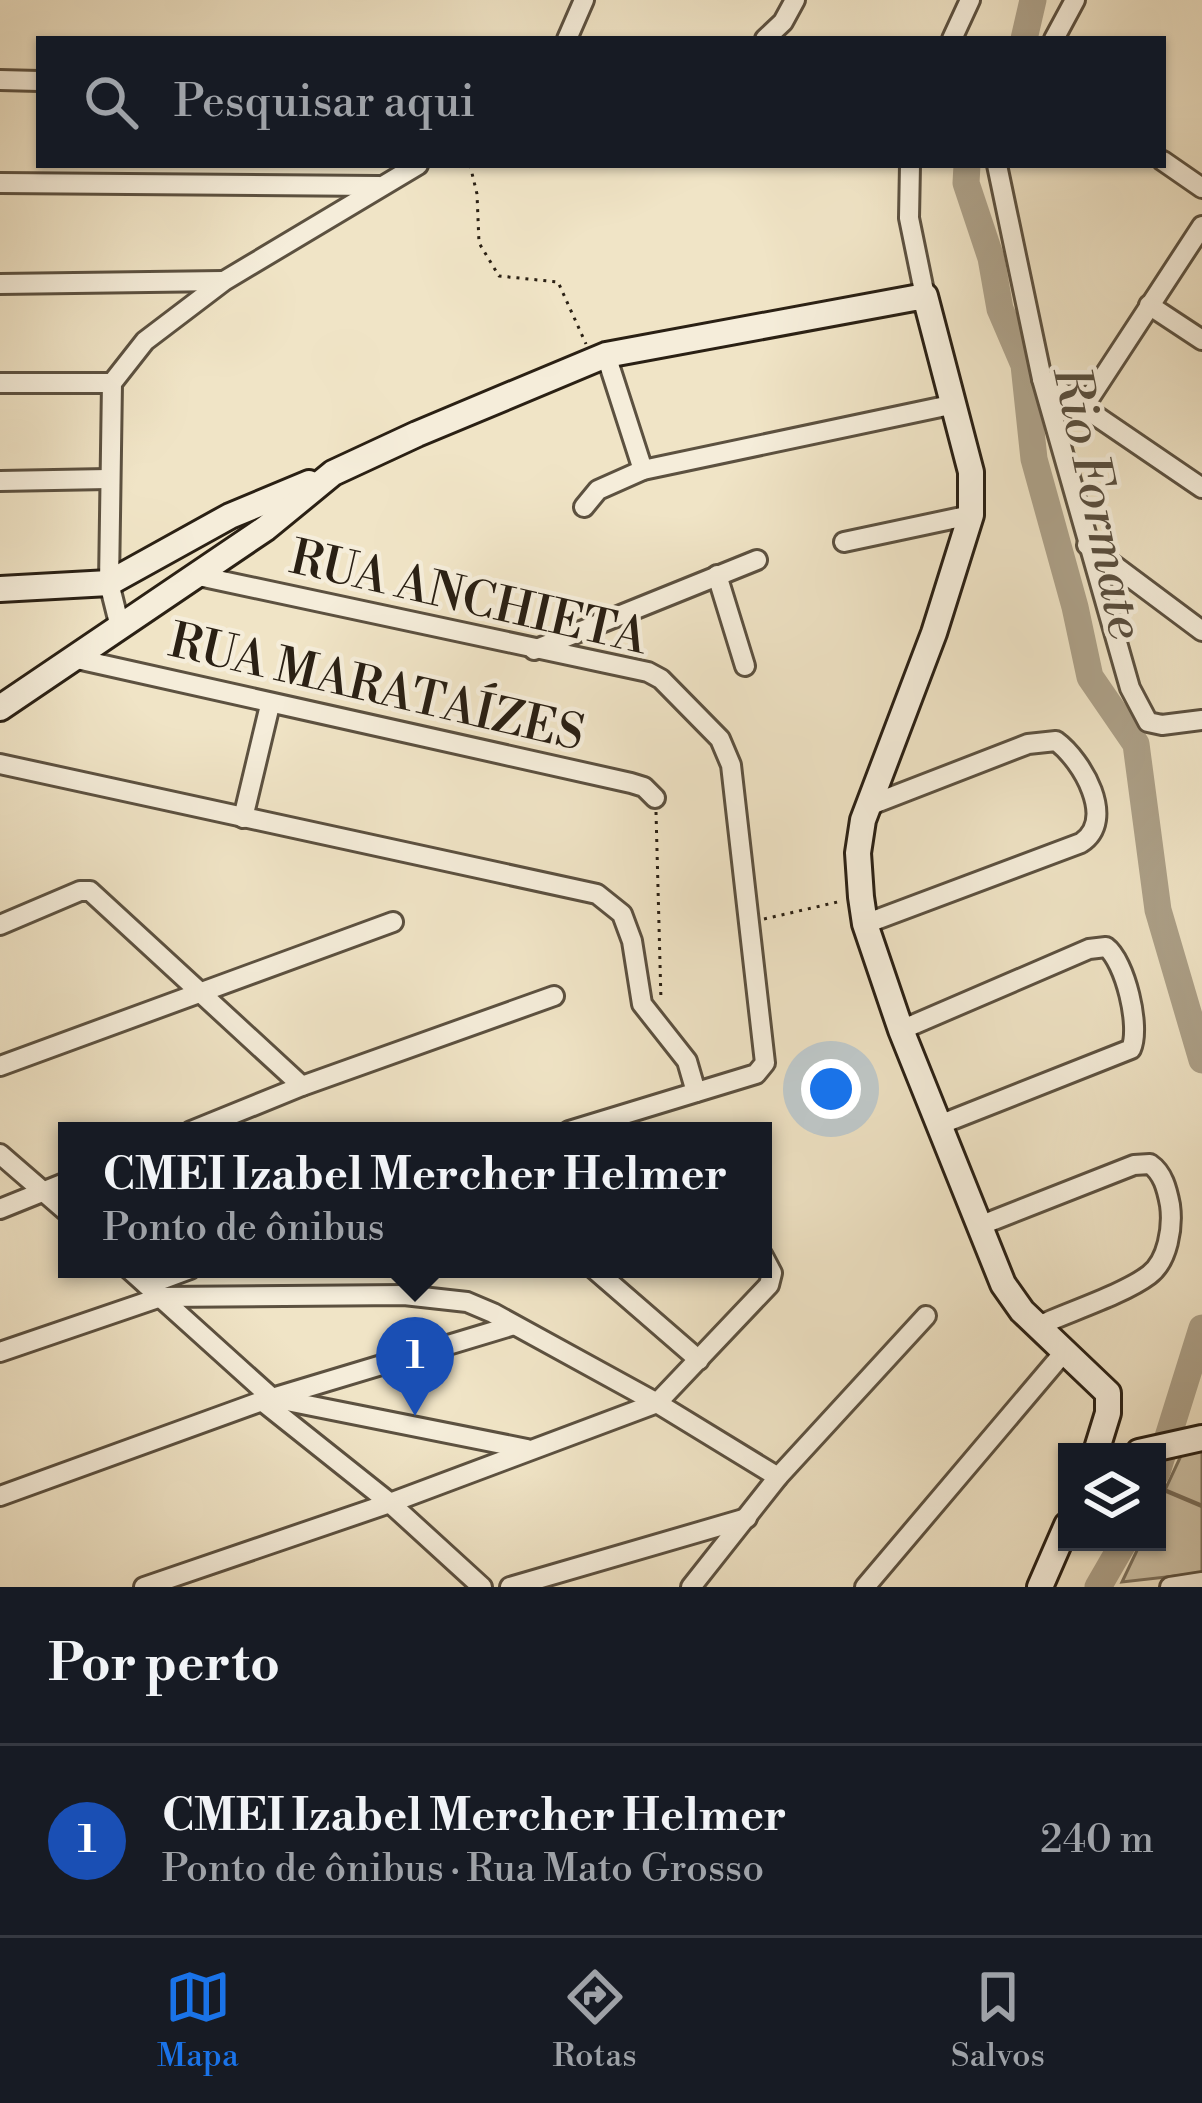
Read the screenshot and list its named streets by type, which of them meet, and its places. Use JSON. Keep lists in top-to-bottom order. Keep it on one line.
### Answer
{"streets":{"street":["RUA ANCHIETA","RUA MARATAÍZES"]},"water":["Rio Formate"],"page":{"search":"Pesquisar aqui","popup":["CMEI Izabel Mercher Helmer","Ponto de ônibus"],"pins":"1","heading":"Por perto","list":[{"mark":"1","name":"CMEI Izabel Mercher Helmer","note":"Ponto de ônibus · Rua Mato Grosso","value":"240 m"}],"nav":["Mapa","Rotas","Salvos"]}}
